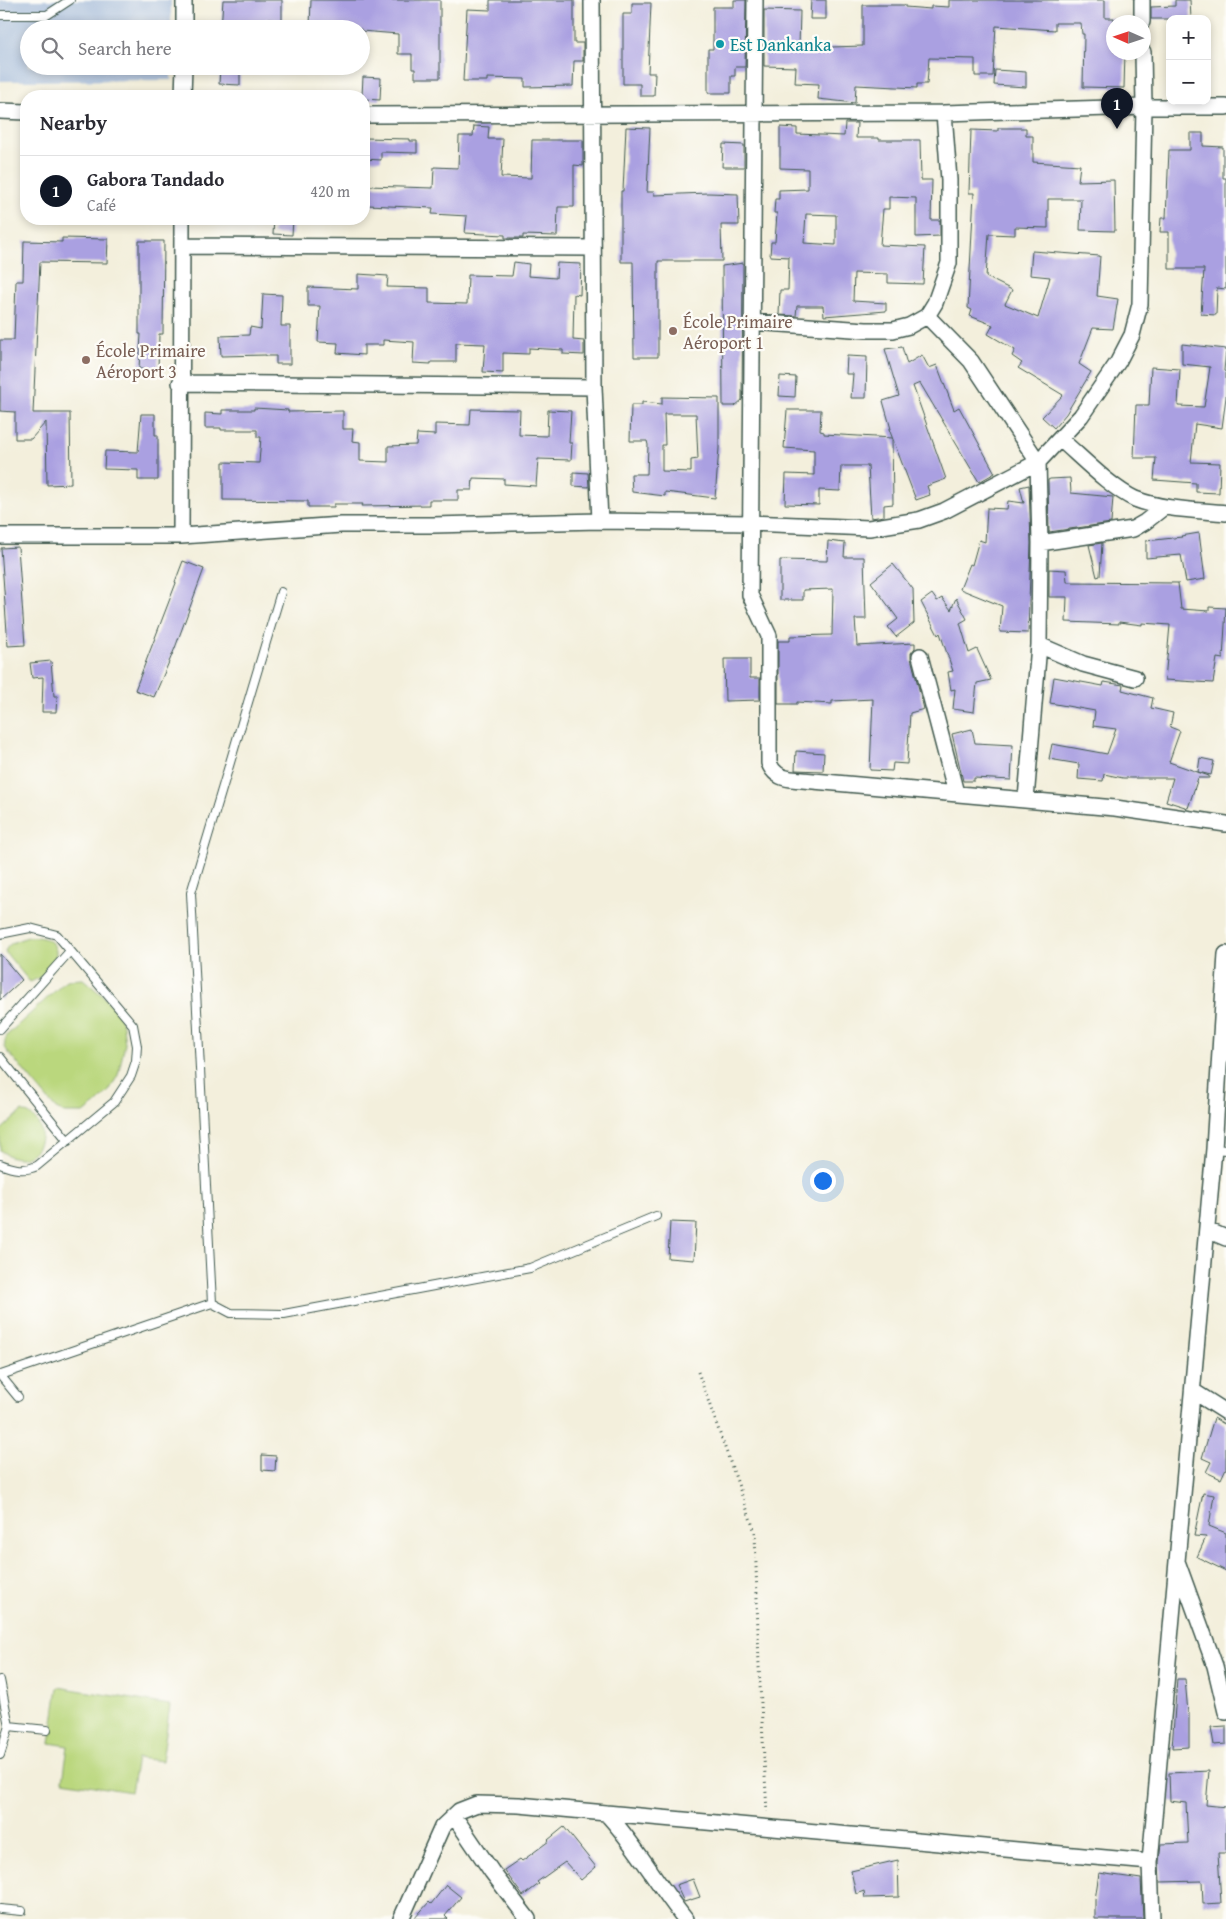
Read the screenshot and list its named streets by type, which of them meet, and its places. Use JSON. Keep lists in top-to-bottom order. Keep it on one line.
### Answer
{"places":["Est Dankanka","École Primaire Aéroport 1","École Primaire Aéroport 3"],"north":"left","page":{"map_buttons":["+","−"],"search":"Search here","pins":"1","heading":"Nearby","list":[{"mark":"1","name":"Gabora Tandado","note":"Café","value":"420 m"}]}}
